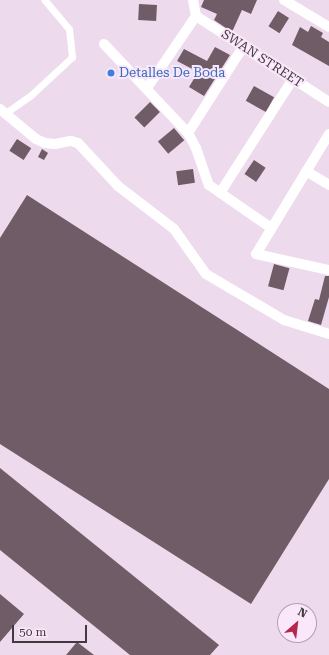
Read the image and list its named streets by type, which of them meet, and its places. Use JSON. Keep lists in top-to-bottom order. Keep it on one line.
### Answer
{"streets":{"street":["SWAN STREET"]},"places":["Detalles De Boda"],"scale_bar":"50 m","north":"top right"}
